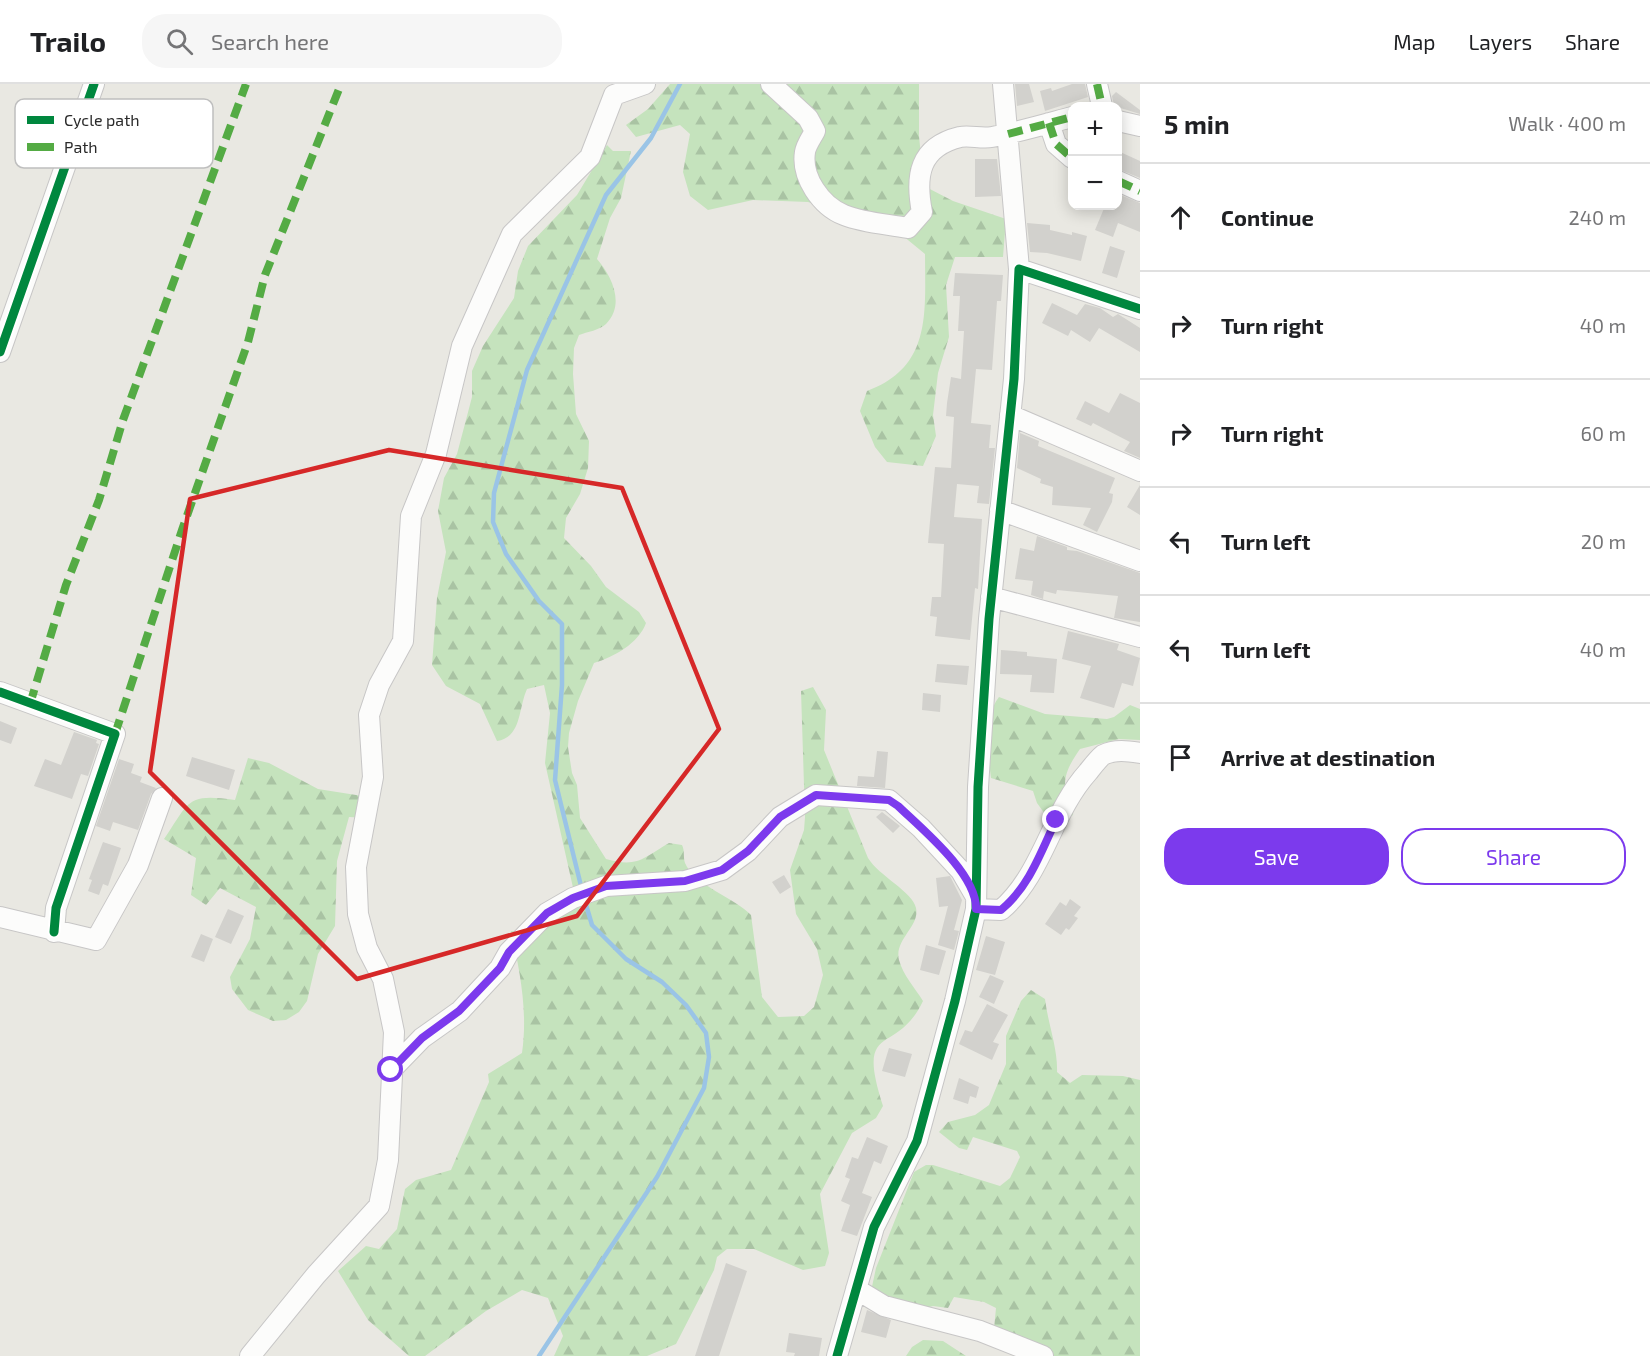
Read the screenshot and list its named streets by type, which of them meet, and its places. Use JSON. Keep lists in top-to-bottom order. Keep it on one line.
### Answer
{"legend":["Cycle path","Path"],"page":{"header":"Trailo","search":"Search here","nav":["Map","Layers","Share"],"heading":["5 min","Walk · 400 m"],"map_buttons":["+","−"],"list":[["Continue","240 m"],["Turn right","40 m"],["Turn right","60 m"],["Turn left","20 m"],["Turn left","40 m"],"Arrive at destination"],"buttons":["Save","Share"]}}
